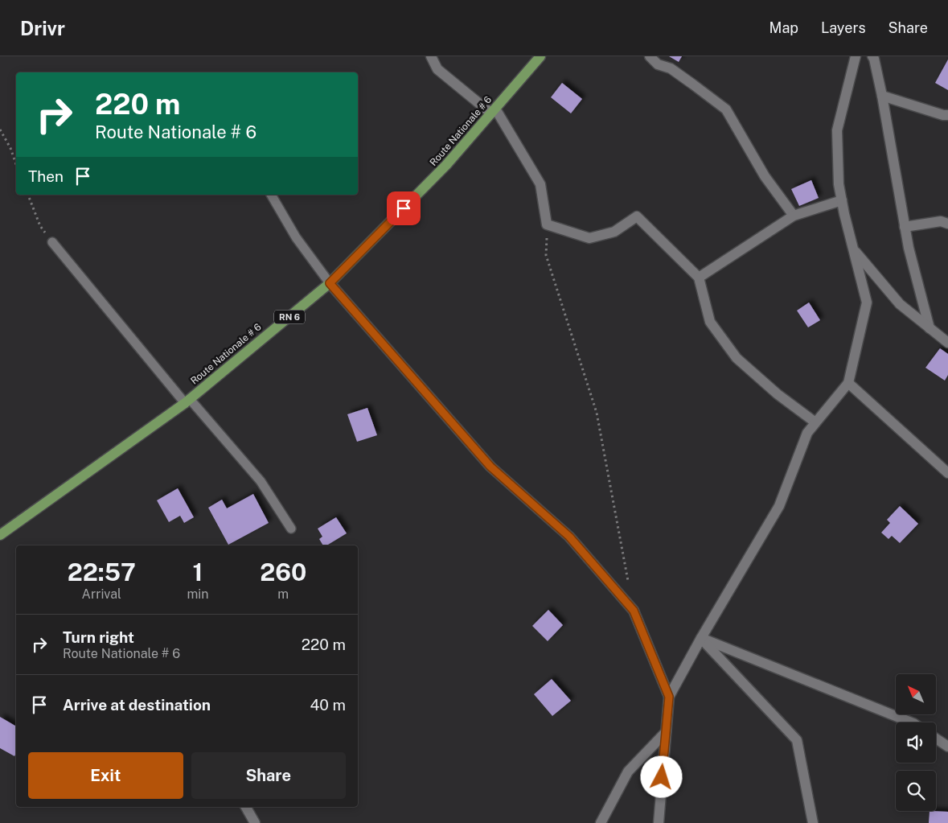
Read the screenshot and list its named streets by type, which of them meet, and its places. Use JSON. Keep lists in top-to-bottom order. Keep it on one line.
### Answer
{"streets":{"main road":["Route Nationale # 6","RN 6"]},"north":"top left","page":{"header":"Drivr","nav":["Map","Layers","Share"],"turn":["220 m","Route Nationale # 6"],"then":"Then","eta":["22:57","Arrival","1","min","260","m"],"list":[{"name":"Turn right","note":"Route Nationale # 6","value":"220 m"},{"name":"Arrive at destination","value":"40 m"}],"buttons":["Exit","Share"]}}
